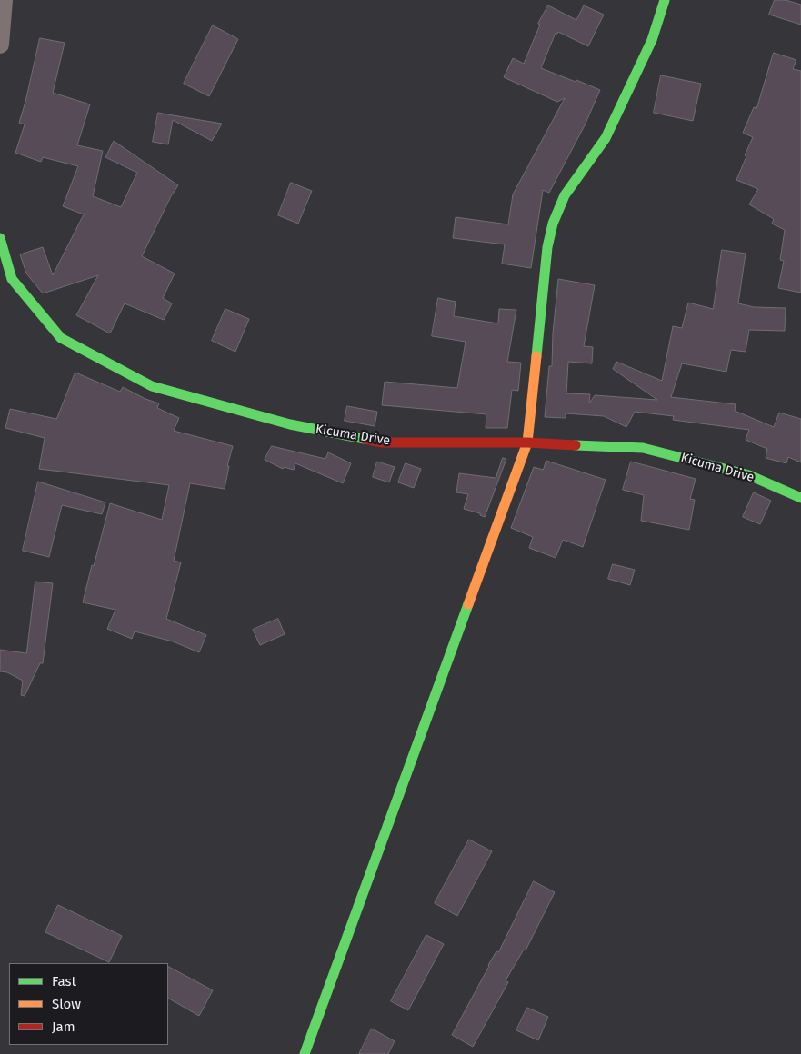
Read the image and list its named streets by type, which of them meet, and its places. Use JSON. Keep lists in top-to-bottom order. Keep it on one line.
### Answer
{"streets":{"street":["Kicuma Drive"]},"legend":["Fast","Slow","Jam"]}
